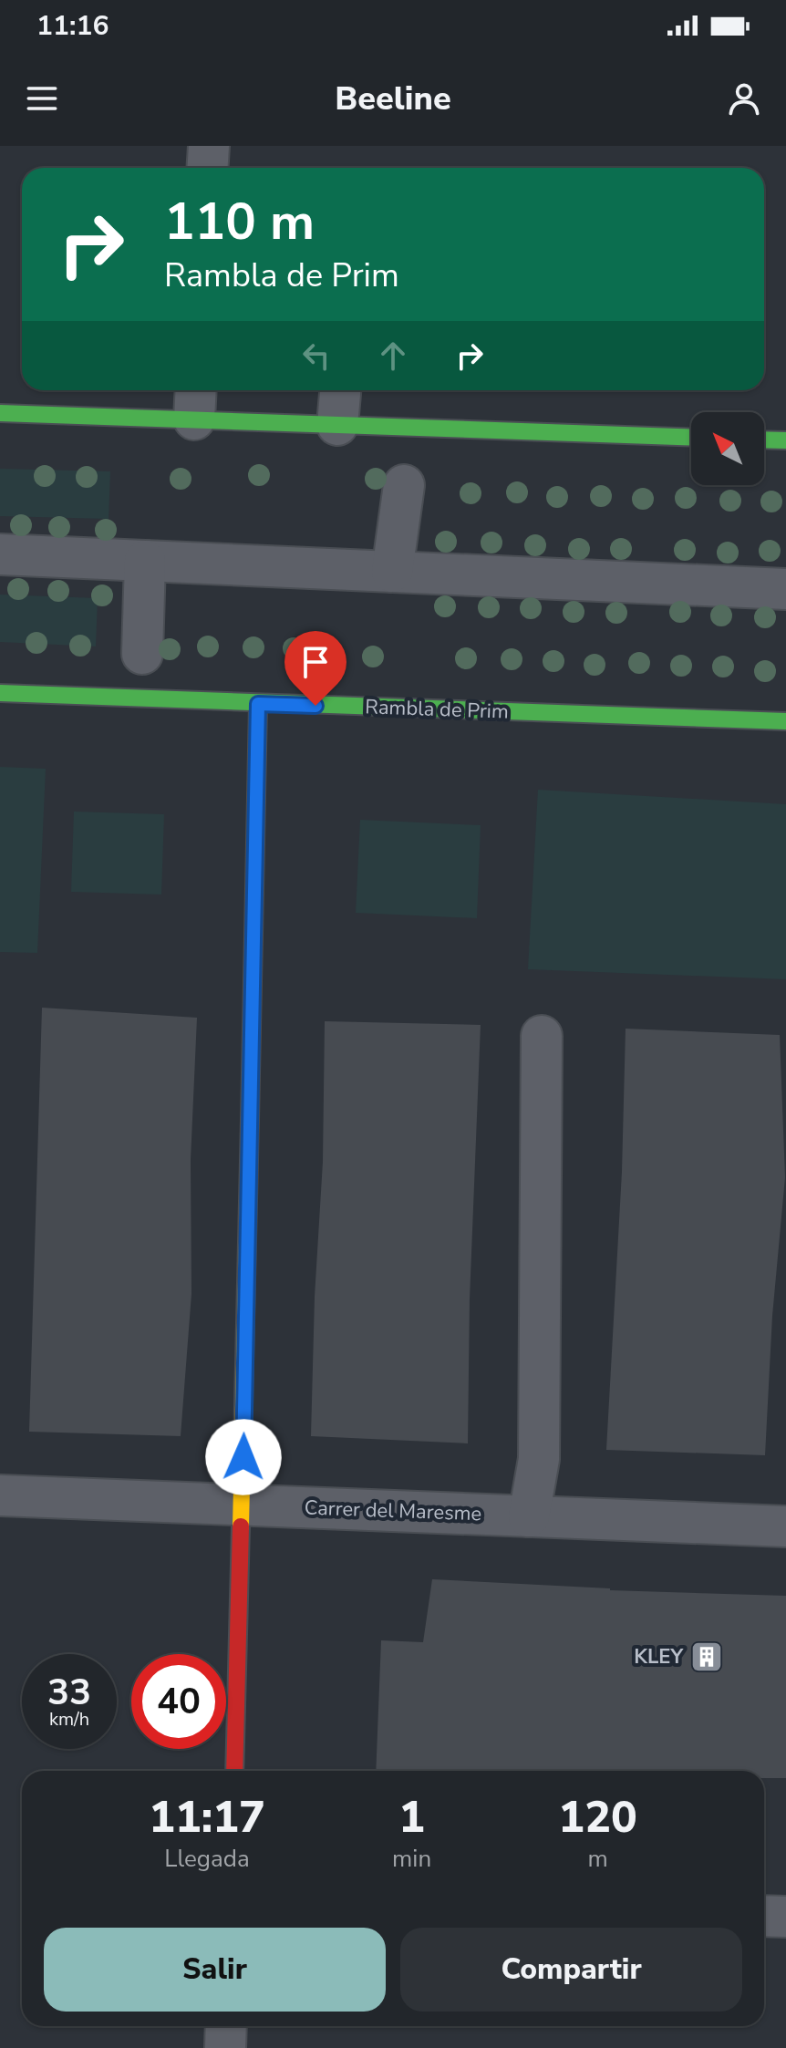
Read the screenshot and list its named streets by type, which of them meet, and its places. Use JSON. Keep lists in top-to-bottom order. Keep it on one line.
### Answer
{"streets":{"main road":["Rambla de Prim"],"street":["Carrer del Maresme"]},"places":{"building":["KLEY"]},"north":"top left","page":{"status":"11:16","header":"Beeline","turn":["110 m","Rambla de Prim"],"speed":"33 km/h","limit":"40","eta":["11:17","Llegada","1","min","120","m"],"buttons":["Salir","Compartir"]}}
